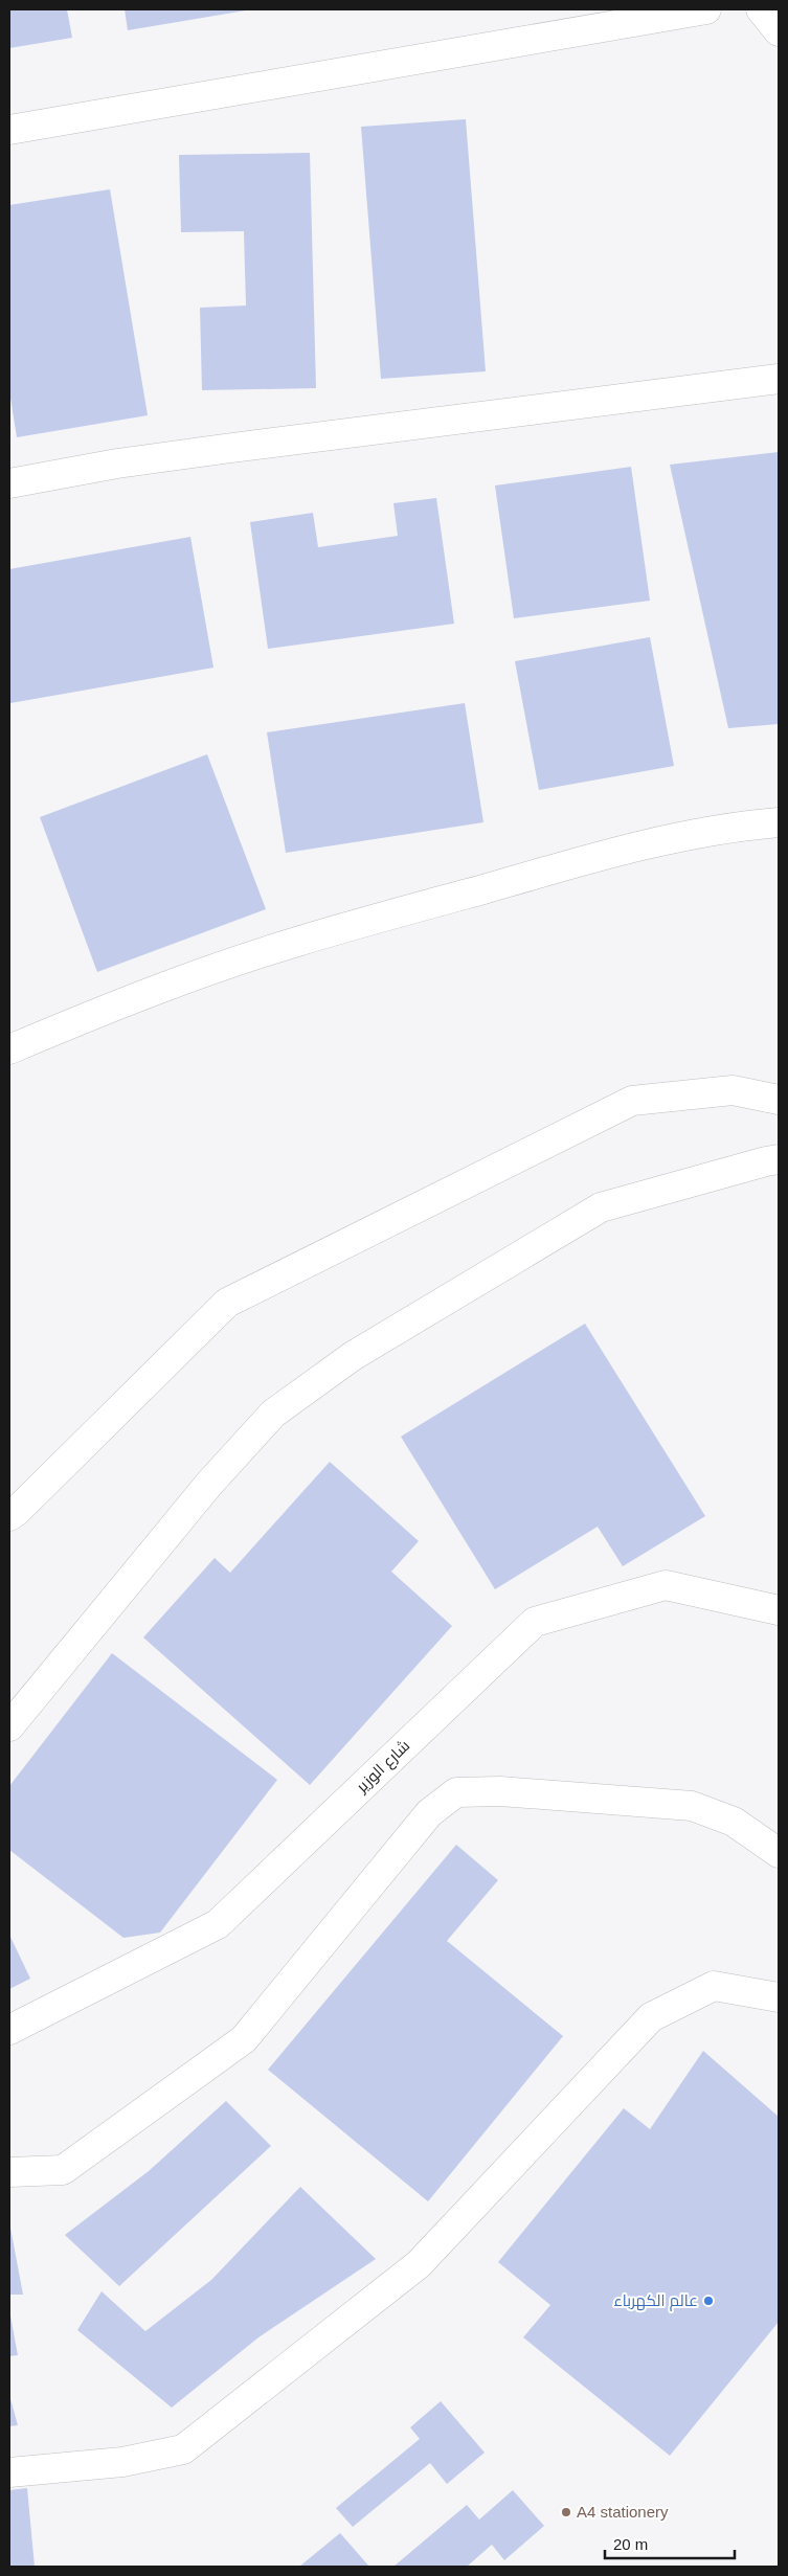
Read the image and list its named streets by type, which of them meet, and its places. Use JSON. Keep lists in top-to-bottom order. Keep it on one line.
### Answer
{"streets":{"street":["شارع الوزير"]},"places":["عالم الكهرباء","A4 stationery"],"scale_bar":"20 m"}
